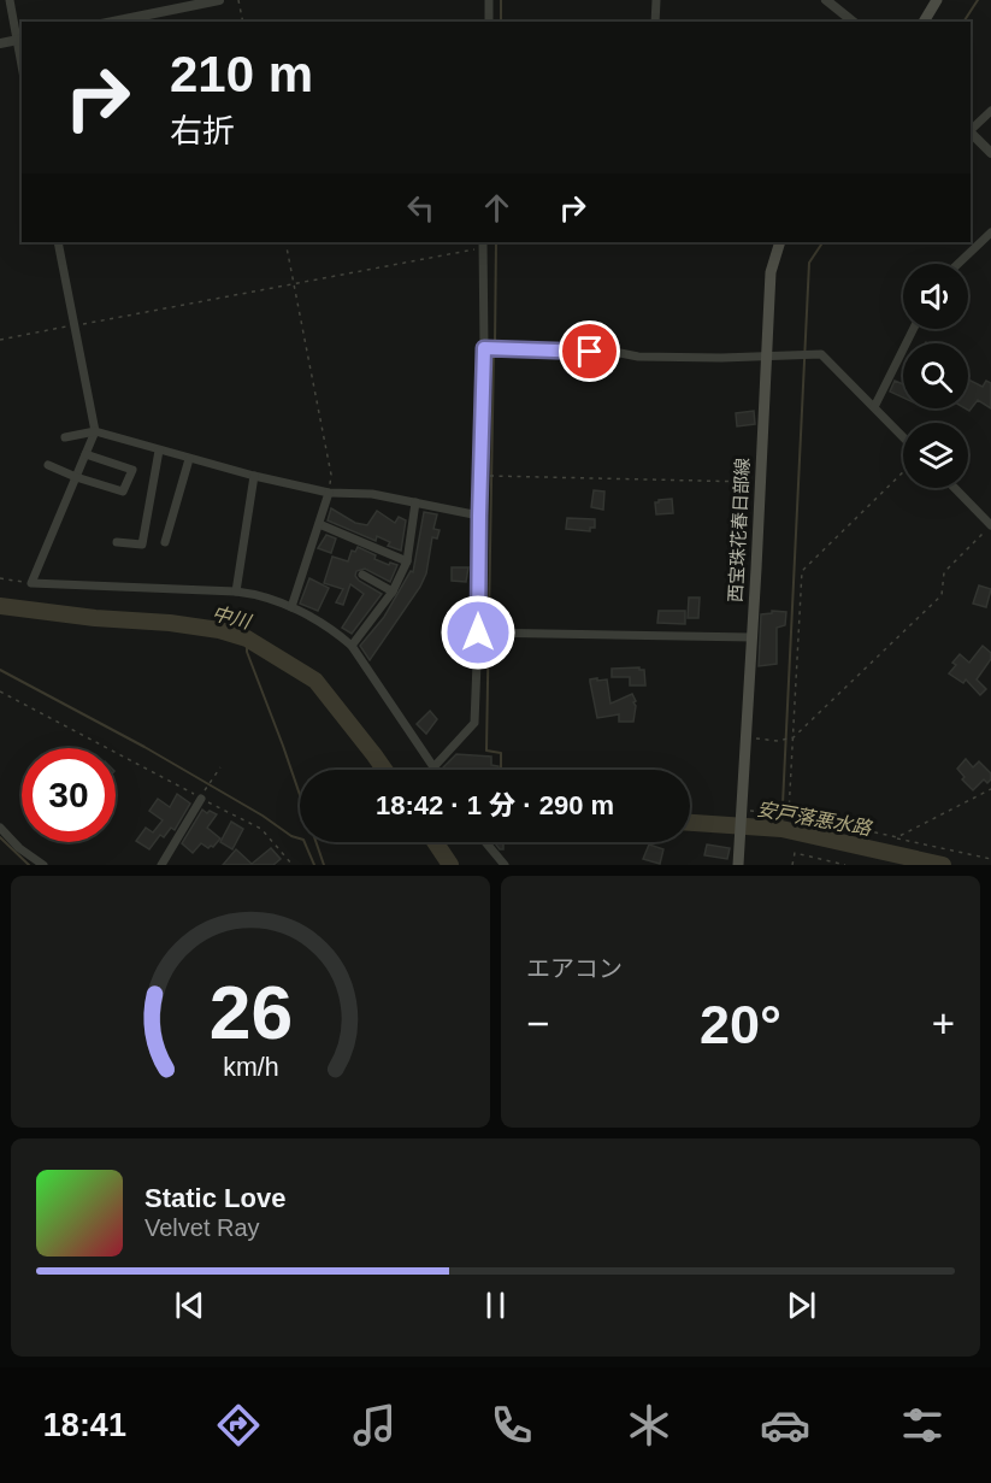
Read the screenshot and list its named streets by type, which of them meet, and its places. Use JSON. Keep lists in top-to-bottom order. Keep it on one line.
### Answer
{"streets":{"main road":["西宝珠花春日部線"]},"water":["中川","安戸落悪水路"],"page":{"turn":["210 m","右折"],"limit":"30","trip":"18:42 · 1 分 · 290 m","tile":"エアコン","heat":["−","20°","+"],"song":["Static Love","Velvet Ray"],"tabs":"18:41","gauge":["26","km/h"]}}
